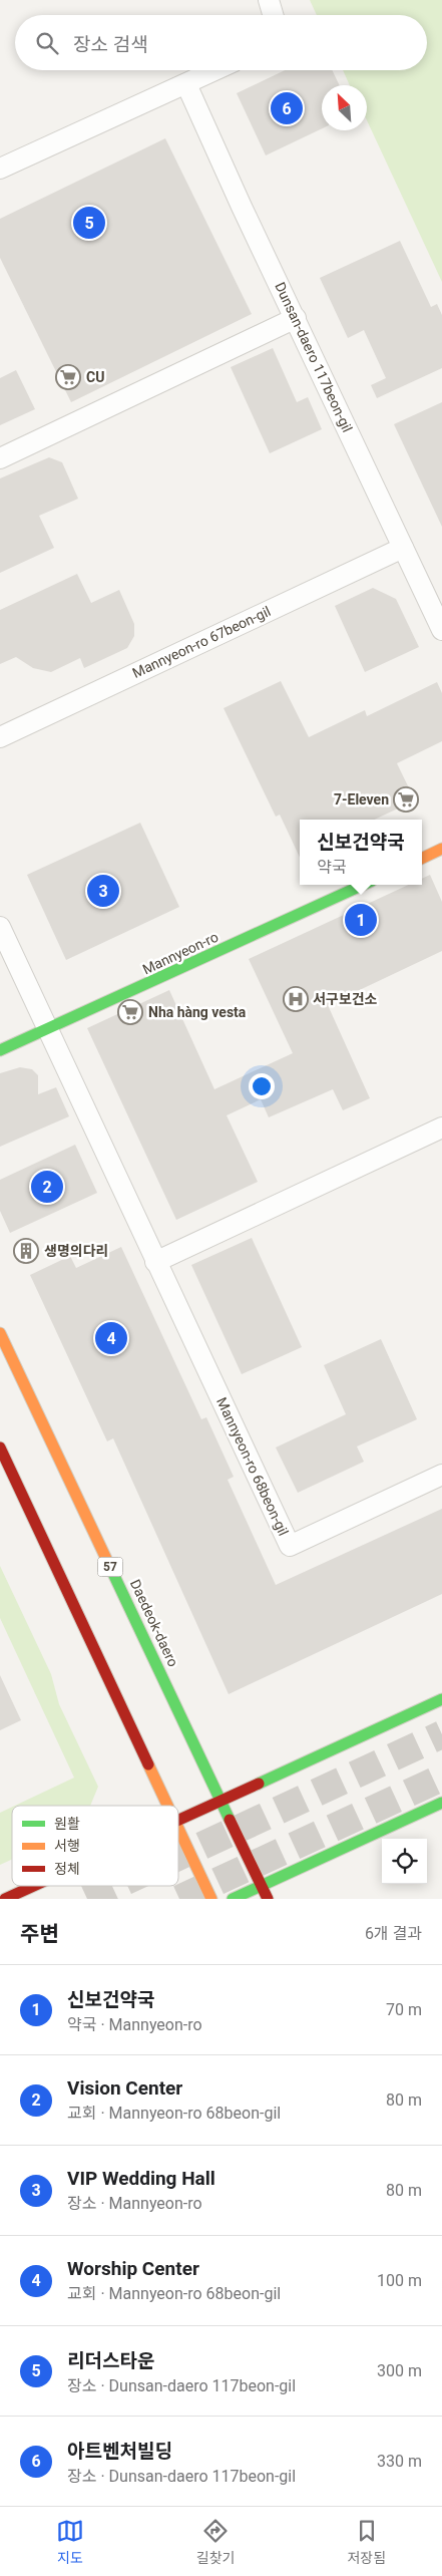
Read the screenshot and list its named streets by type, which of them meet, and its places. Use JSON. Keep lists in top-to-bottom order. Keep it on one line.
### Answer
{"streets":{"main road":["Mannyeon-ro","57","Daedeok-daero"],"street":["Dunsan-daero 117beon-gil","Mannyeon-ro 67beon-gil","Mannyeon-ro 68beon-gil"]},"crossings":[["Dunsan-daero 117beon-gil","Mannyeon-ro 67beon-gil"],["Mannyeon-ro","Mannyeon-ro 68beon-gil"]],"places":{"supermarket":["CU","7-Eleven","Nha hàng vesta"],"hospital":["서구보건소"],"building":["생명의다리"]},"legend":["원활","서행","정체"],"north":"top left","page":{"search":"장소 검색","pins":["6","5","3","1","2","4"],"popup":["신보건약국","약국"],"heading":["주변","6개 결과"],"list":[{"mark":"1","name":"신보건약국","note":"약국 · Mannyeon-ro","value":"70 m"},{"mark":"2","name":"Vision Center","note":"교회 · Mannyeon-ro 68beon-gil","value":"80 m"},{"mark":"3","name":"VIP Wedding Hall","note":"장소 · Mannyeon-ro","value":"80 m"},{"mark":"4","name":"Worship Center","note":"교회 · Mannyeon-ro 68beon-gil","value":"100 m"},{"mark":"5","name":"리더스타운","note":"장소 · Dunsan-daero 117beon-gil","value":"300 m"},{"mark":"6","name":"아트벤처빌딩","note":"장소 · Dunsan-daero 117beon-gil","value":"330 m"}],"nav":["지도","길찾기","저장됨"]}}
